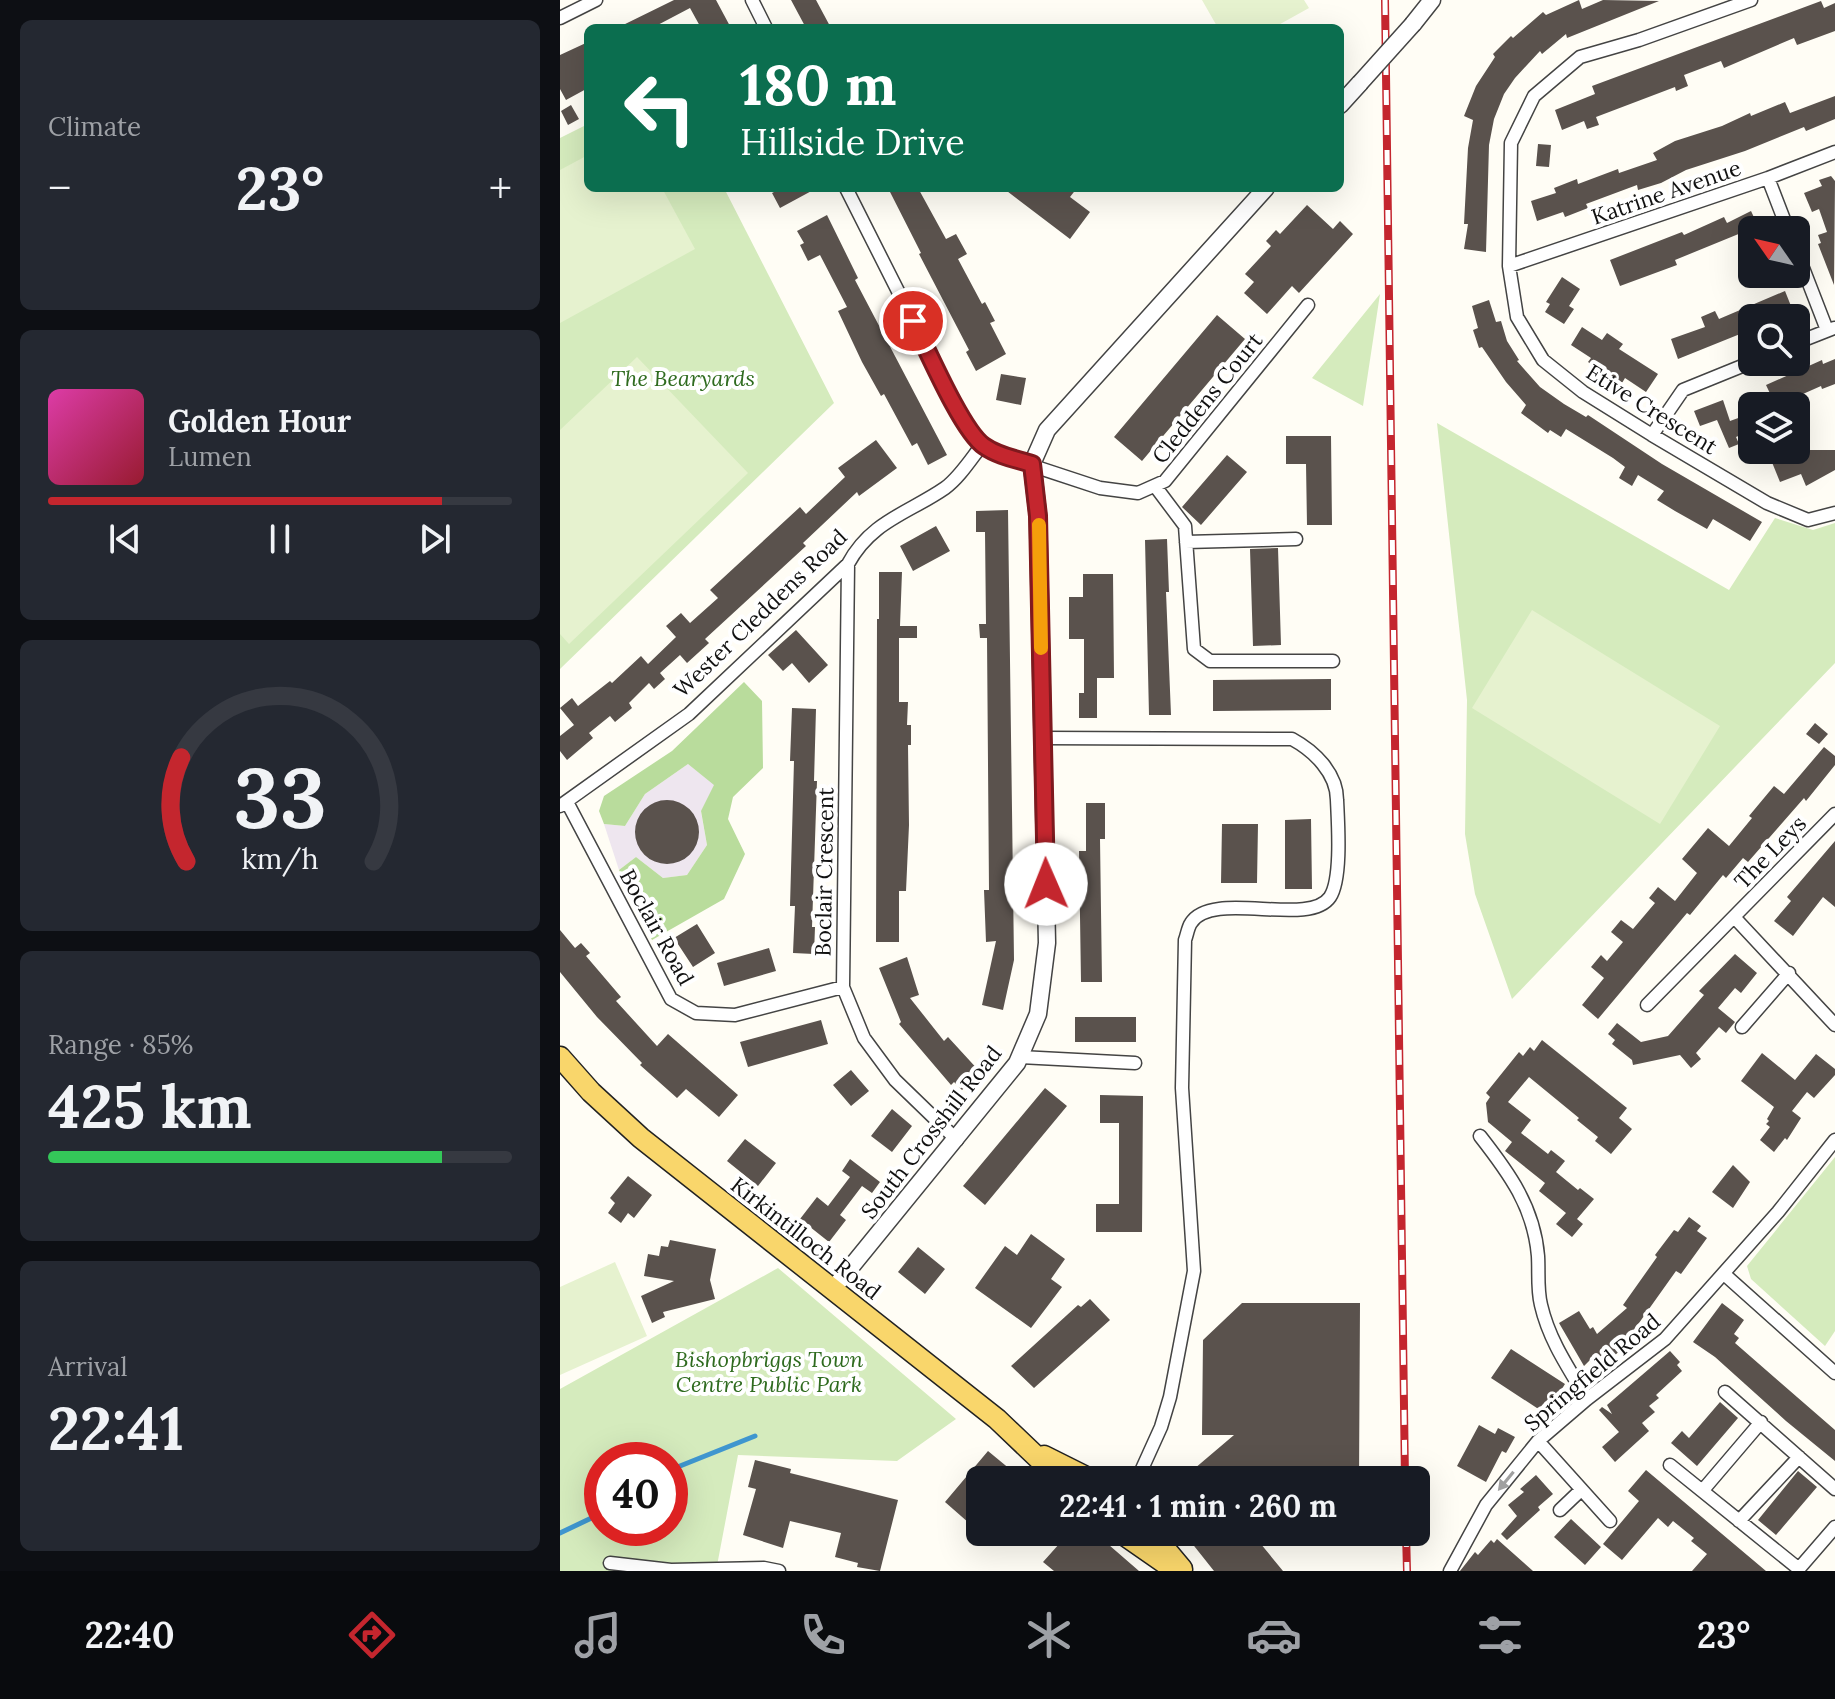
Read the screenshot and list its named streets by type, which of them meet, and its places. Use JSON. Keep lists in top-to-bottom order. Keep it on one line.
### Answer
{"streets":{"main road":["Kirkintilloch Road"],"street":["Katrine Avenue","Cleddens Court","Etive Crescent","Wester Cleddens Road","The Leys","Boclair Crescent","Boclair Road","South Crosshill Road","Springfield Road"]},"crossings":[["Katrine Avenue","Etive Crescent"],["Cleddens Court","Wester Cleddens Road"],["Cleddens Court","South Crosshill Road"],["Wester Cleddens Road","Boclair Crescent"],["Wester Cleddens Road","Boclair Road"],["Boclair Crescent","Boclair Road"],["Boclair Crescent","South Crosshill Road"],["South Crosshill Road","Kirkintilloch Road"]],"parks":["The Bearyards","Bishopbriggs Town Centre Public Park"],"north":"top left","page":{"tile":["Climate",["Range · 85%","425 km"],["Arrival","22:41"]],"turn":["180 m","Hillside Drive"],"heat":["−","23°","+"],"song":["Golden Hour","Lumen"],"limit":"40","trip":"22:41 · 1 min · 260 m","tabs":["22:40","23°"],"gauge":["33","km/h"]}}
